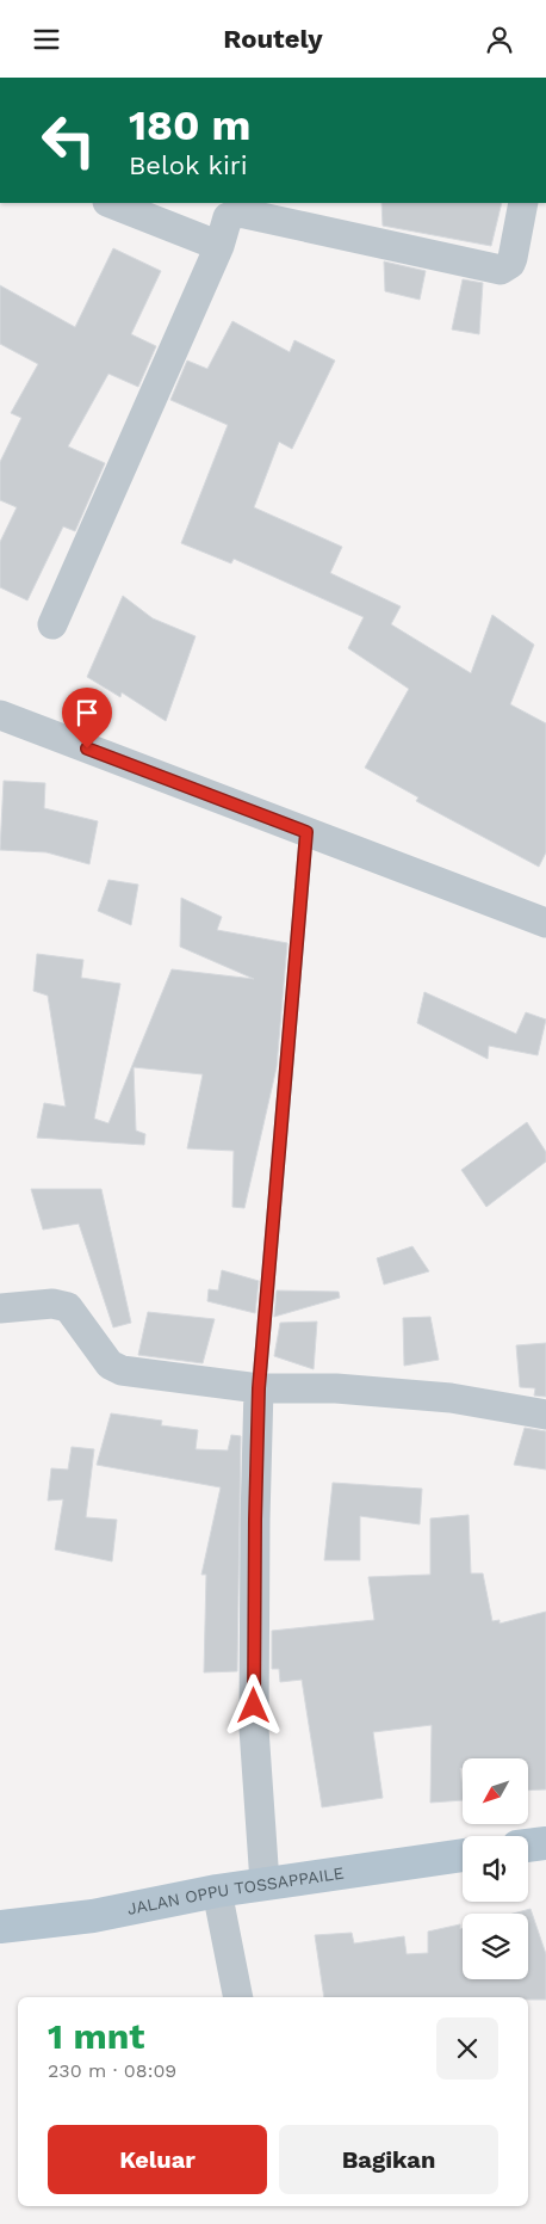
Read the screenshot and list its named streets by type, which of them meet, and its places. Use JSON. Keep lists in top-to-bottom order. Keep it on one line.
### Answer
{"streets":{"main road":["JALAN OPPU TOSSAPPAILE"]},"north":"bottom left","page":{"header":"Routely","turn":["180 m","Belok kiri"],"heading":["1 mnt","230 m · 08:09"],"buttons":["Keluar","Bagikan"]}}
